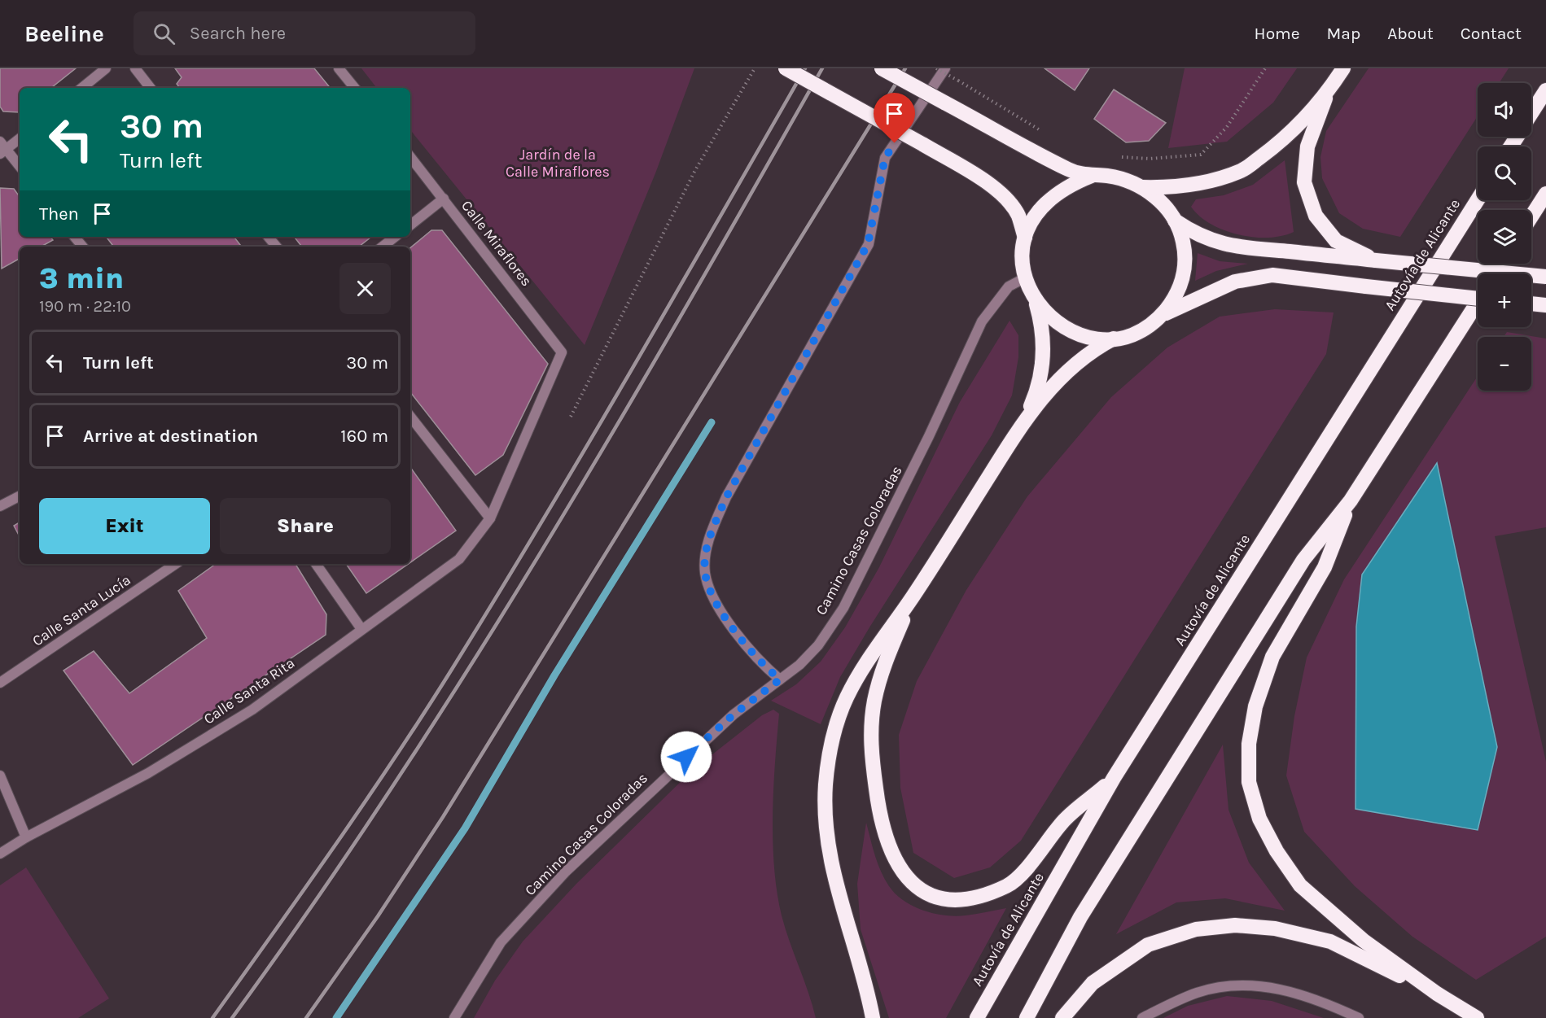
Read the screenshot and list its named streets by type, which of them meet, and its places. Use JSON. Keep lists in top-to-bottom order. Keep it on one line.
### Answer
{"streets":{"highway":["Autovía de Alicante"],"street":["Calle Miraflores","Camino Casas Coloradas","Calle Santa Lucía","Calle Santa Rita"]},"crossings":[["Calle Miraflores","Calle Santa Rita"]],"parks":["Jardín de la Calle Miraflores"],"page":{"header":"Beeline","search":"Search here","nav":["Home","Map","About","Contact"],"map_buttons":["+","−"],"turn":["30 m","Turn left"],"then":"Then","heading":["3 min","190 m · 22:10"],"list":[{"name":"Turn left","value":"30 m"},{"name":"Arrive at destination","value":"160 m"}],"buttons":["Exit","Share"]}}
